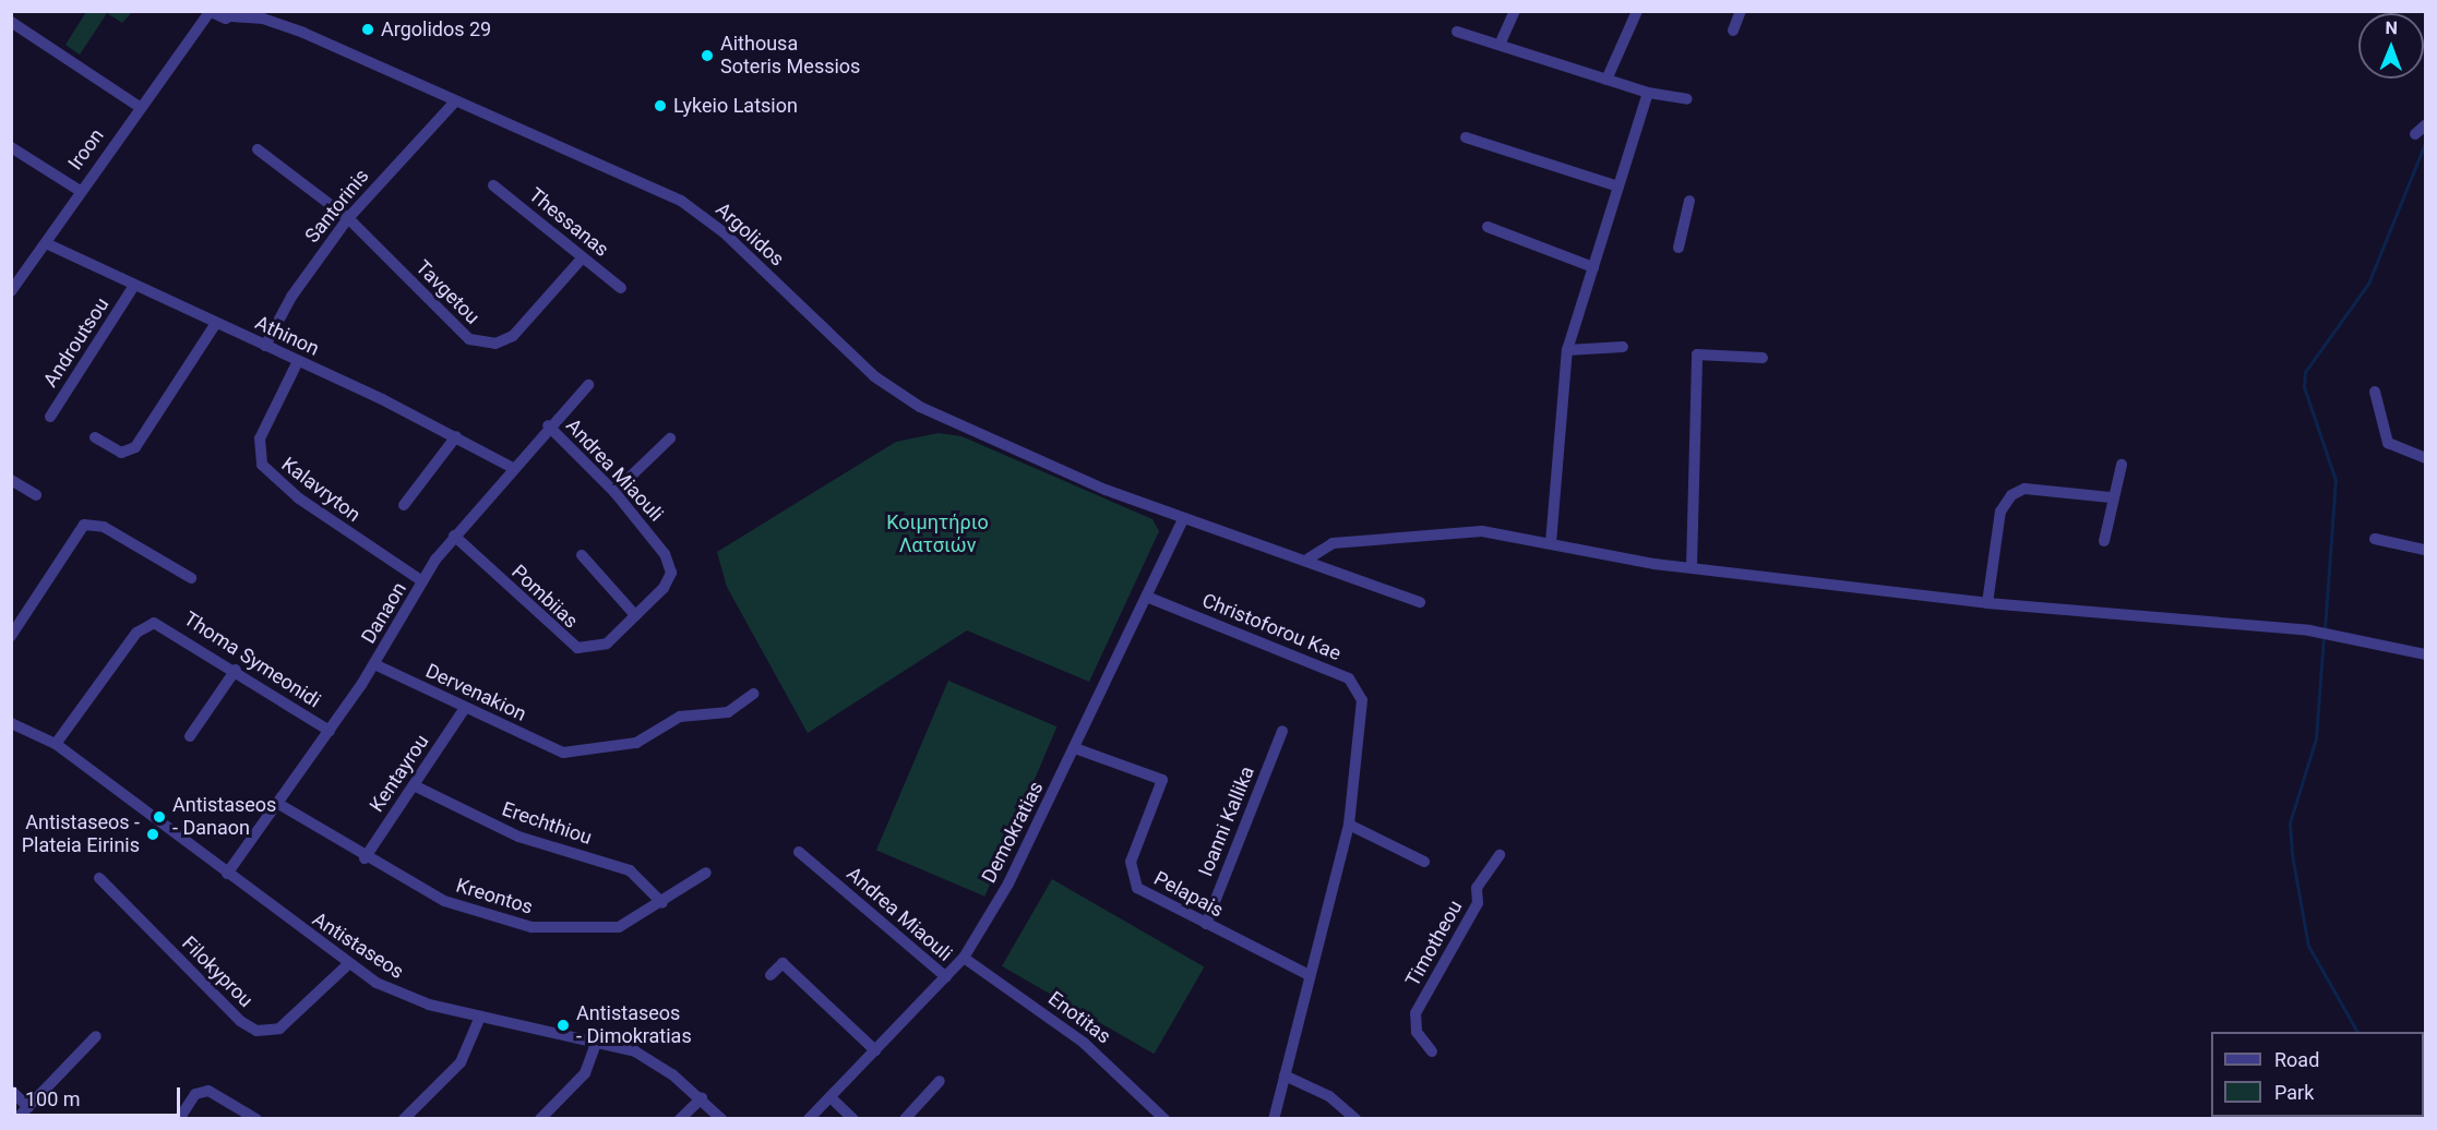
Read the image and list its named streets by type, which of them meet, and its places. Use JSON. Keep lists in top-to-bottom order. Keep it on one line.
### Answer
{"streets":{"street":["Iroon","Santorinis","Thessanas","Argolidos","Tavgetou","Athinon","Androutsou","Andrea Miaouli","Kalavryton","Pombiias","Danaon","Christoforou Kae","Thoma Symeonidi","Dervenakion","Kentayrou","Ioanni Kallika","Erechthiou","Demokratias","Pelapais","Kreontos","Timotheou","Antistaseos","Filokyprou","Enotitas"]},"crossings":[["Iroon","Argolidos"],["Iroon","Athinon"],["Santorinis","Argolidos"],["Santorinis","Tavgetou"],["Santorinis","Athinon"],["Thessanas","Tavgetou"],["Argolidos","Demokratias"],["Athinon","Androutsou"],["Athinon","Kalavryton"],["Athinon","Danaon"],["Andrea Miaouli","Pombiias"],["Andrea Miaouli","Danaon"],["Andrea Miaouli","Demokratias"],["Kalavryton","Danaon"],["Pombiias","Danaon"],["Danaon","Thoma Symeonidi"],["Danaon","Dervenakion"],["Danaon","Kreontos"],["Danaon","Antistaseos"],["Christoforou Kae","Demokratias"],["Christoforou Kae","Pelapais"],["Thoma Symeonidi","Antistaseos"],["Dervenakion","Kentayrou"],["Kentayrou","Erechthiou"],["Kentayrou","Kreontos"],["Ioanni Kallika","Pelapais"],["Erechthiou","Kreontos"],["Demokratias","Pelapais"],["Demokratias","Enotitas"],["Antistaseos","Filokyprou"]],"parks":["Κοιμητήριο Λατσιών"],"places":["Argolidos 29","Aithousa Soteris Messios","Lykeio Latsion","Antistaseos - Danaon","Antistaseos - Plateia Eirinis","Antistaseos - Dimokratias"],"legend":["Road","Park"],"scale_bar":"100 m","north":"top"}
